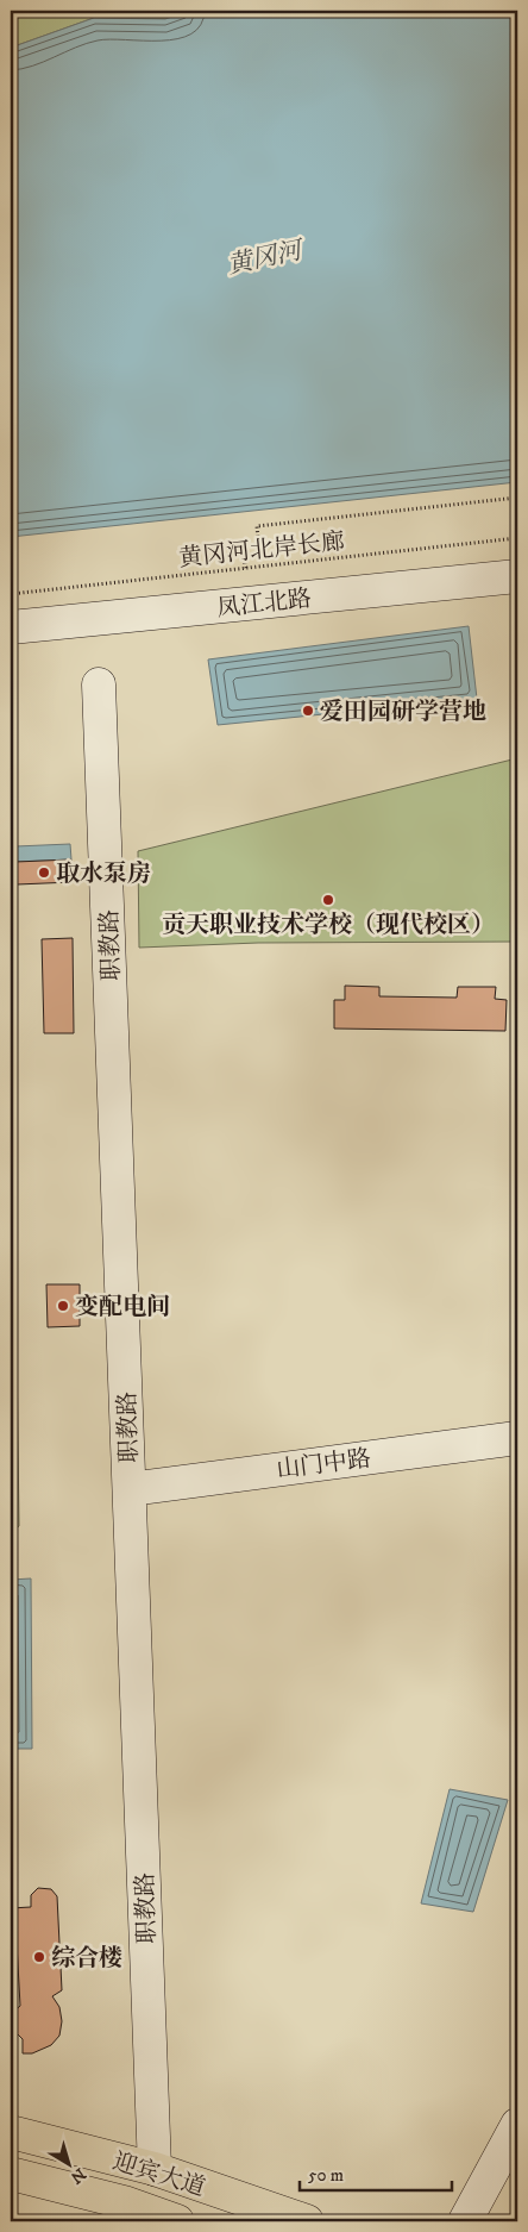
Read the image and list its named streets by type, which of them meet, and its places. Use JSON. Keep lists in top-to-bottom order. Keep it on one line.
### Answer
{"streets":{"main road":["迎宾大道"],"street":["凤江北路","职教路","山门中路"],"path":["黄冈河北岸长廊"]},"crossings":[["职教路","山门中路"],["职教路","迎宾大道"]],"water":["黄冈河"],"places":["爱田园研学营地","取水泵房","贡天职业技术学校（现代校区）","变配电间","综合楼"],"scale_bar":"50 m","north":"bottom right"}
